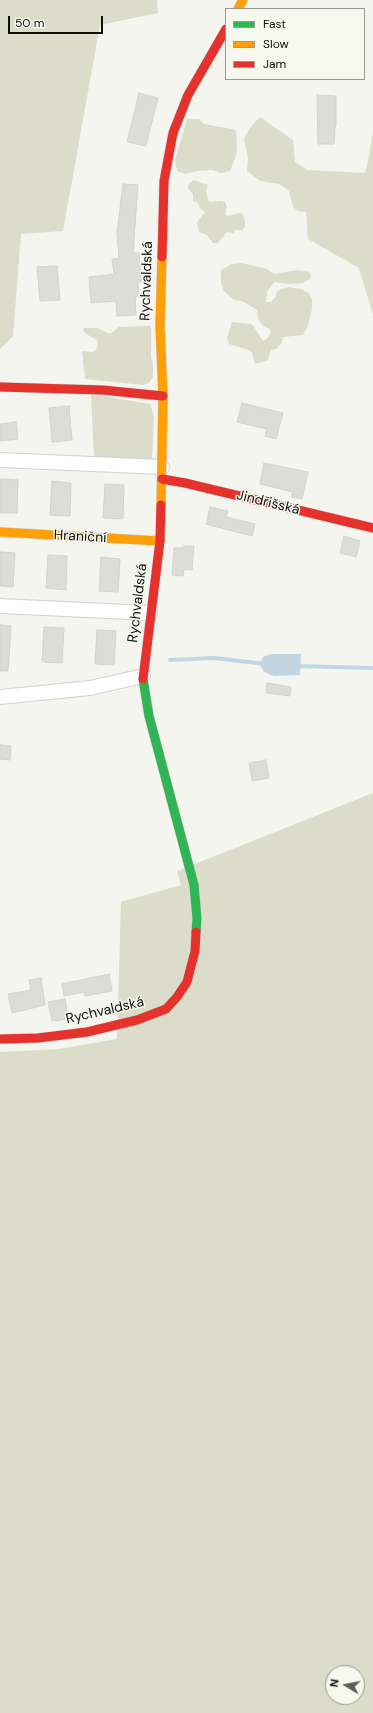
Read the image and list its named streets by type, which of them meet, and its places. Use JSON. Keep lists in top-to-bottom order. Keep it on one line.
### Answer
{"streets":{"street":["Rychvaldská","Jindřišská","Hraniční"]},"crossings":[["Rychvaldská","Jindřišská"],["Rychvaldská","Hraniční"]],"legend":["Fast","Slow","Jam"],"scale_bar":"50 m","north":"left"}
